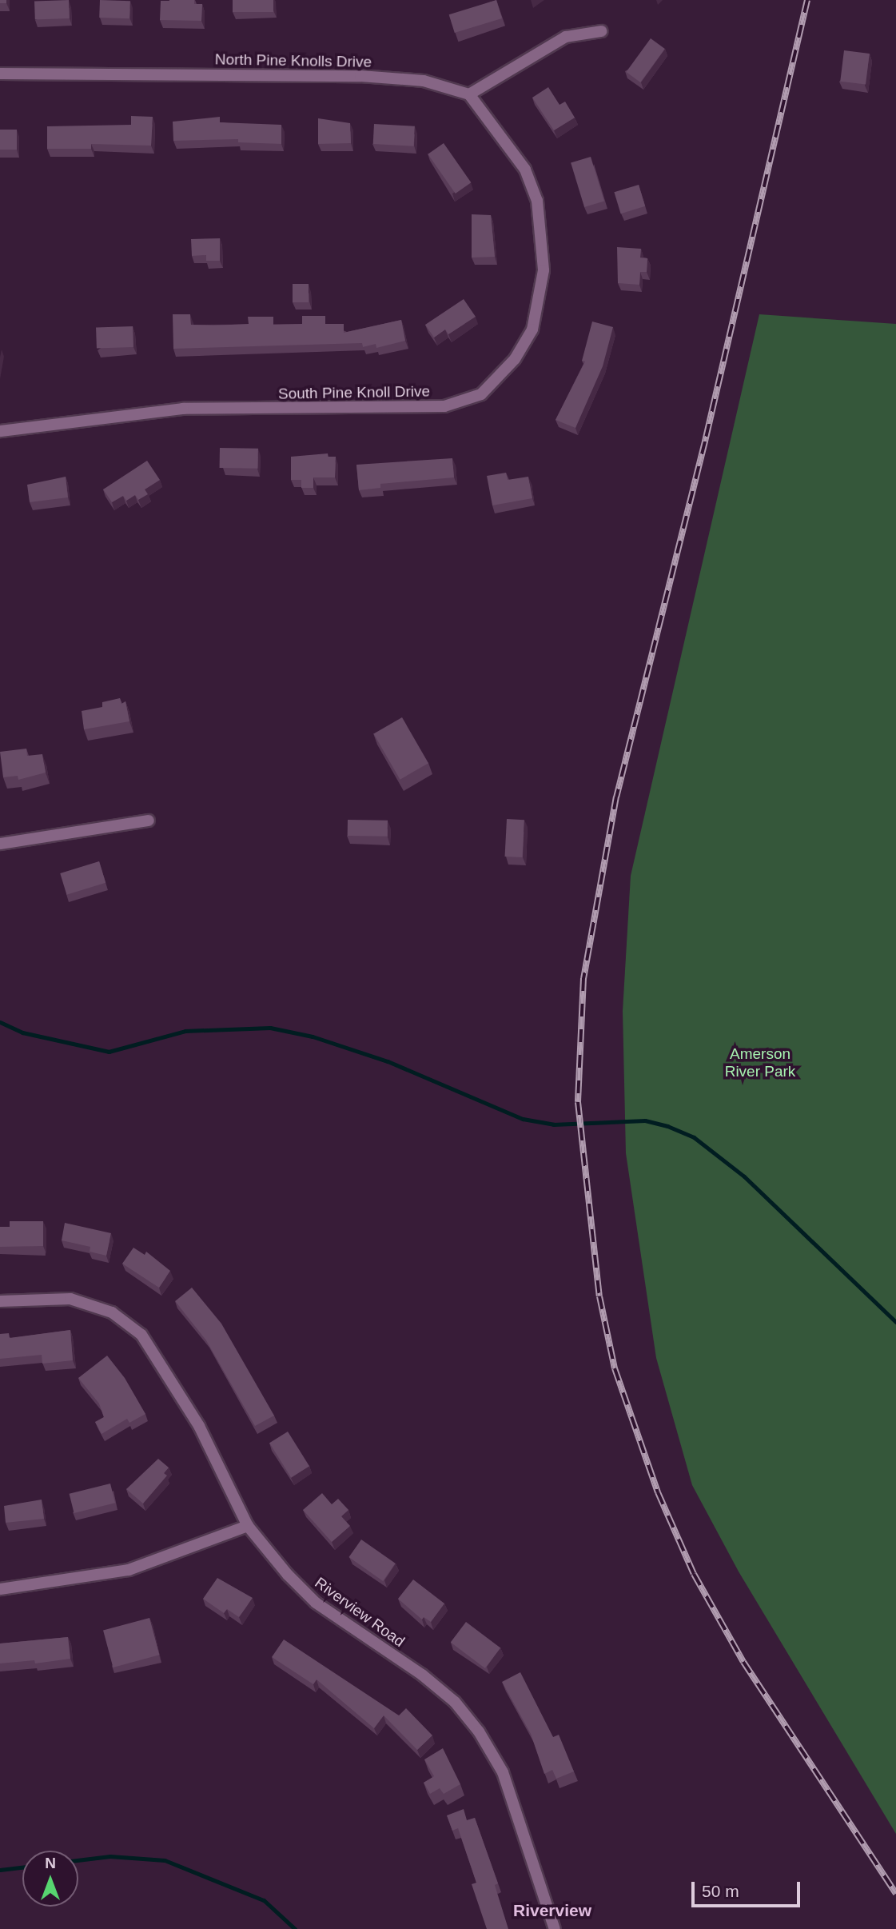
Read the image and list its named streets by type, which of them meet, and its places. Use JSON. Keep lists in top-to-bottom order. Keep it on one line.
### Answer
{"streets":{"street":["North Pine Knolls Drive","South Pine Knoll Drive","Riverview Road"]},"crossings":[["North Pine Knolls Drive","South Pine Knoll Drive"]],"districts":["Riverview"],"parks":["Amerson River Park"],"scale_bar":"50 m","north":"top"}
